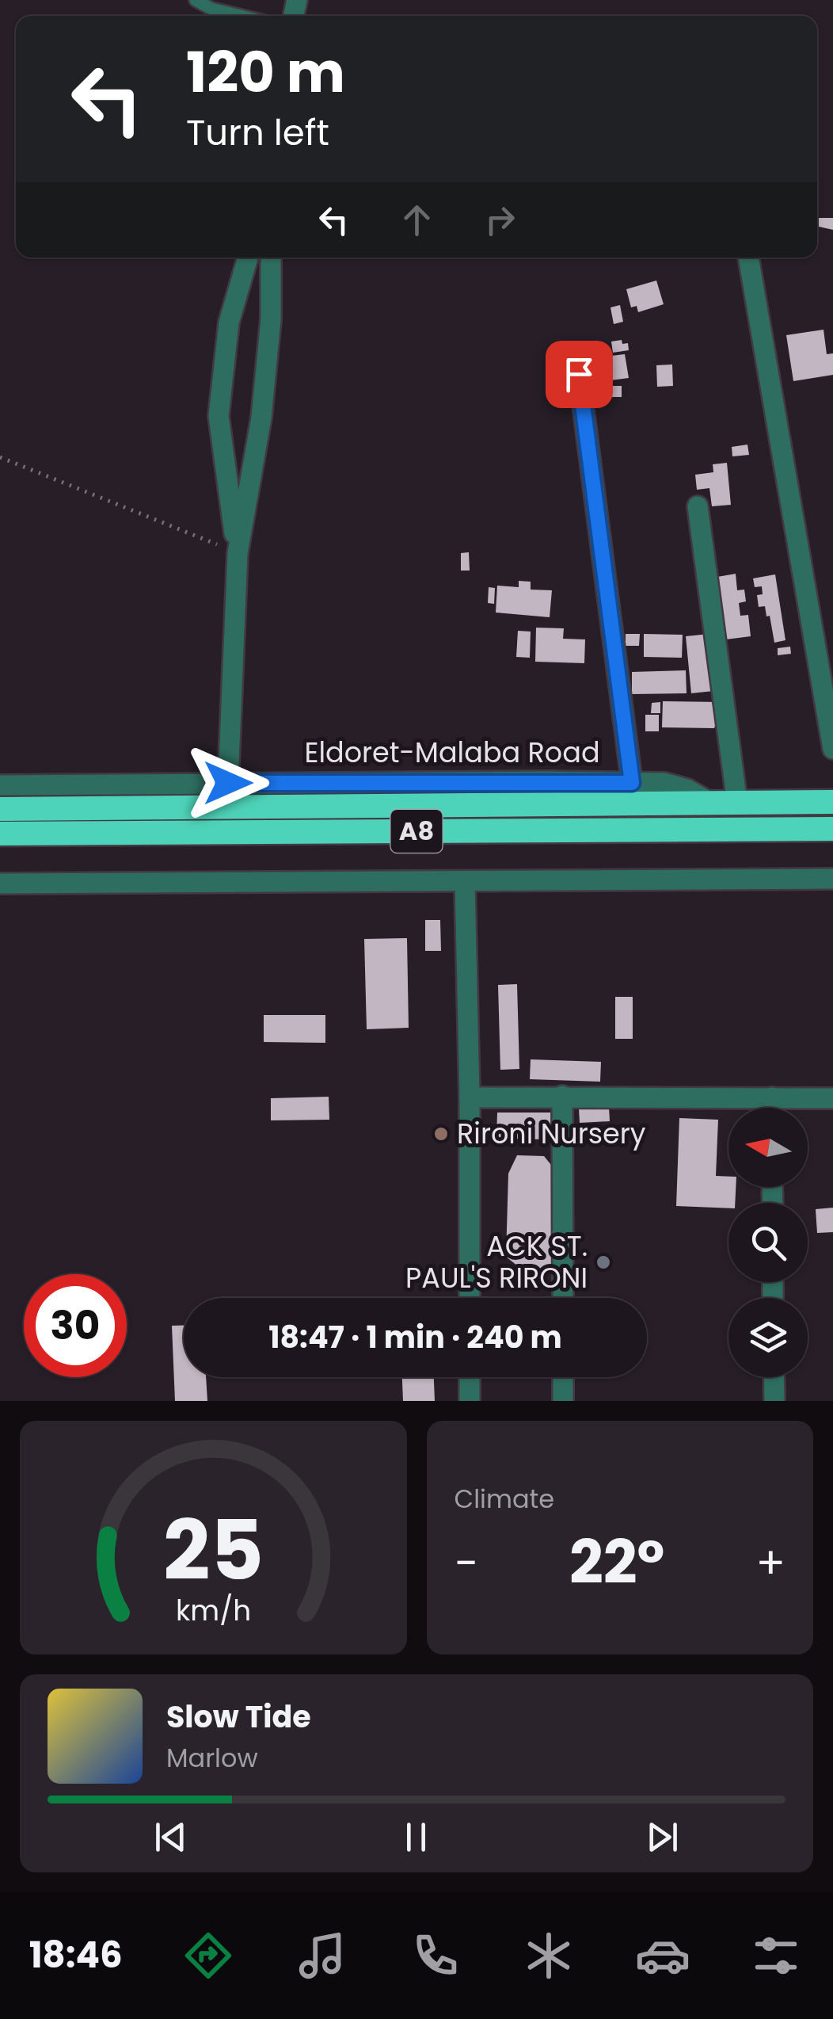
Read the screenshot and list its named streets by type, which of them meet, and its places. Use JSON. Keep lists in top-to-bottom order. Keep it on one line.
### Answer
{"streets":{"highway":["Eldoret-Malaba Road","A8"]},"places":["Rironi Nursery","ACK ST. PAUL'S RIRONI"],"north":"left","page":{"turn":["120 m","Turn left"],"limit":"30","trip":"18:47 · 1 min · 240 m","tile":"Climate","heat":["−","22°","+"],"song":["Slow Tide","Marlow"],"tabs":"18:46","gauge":["25","km/h"]}}
